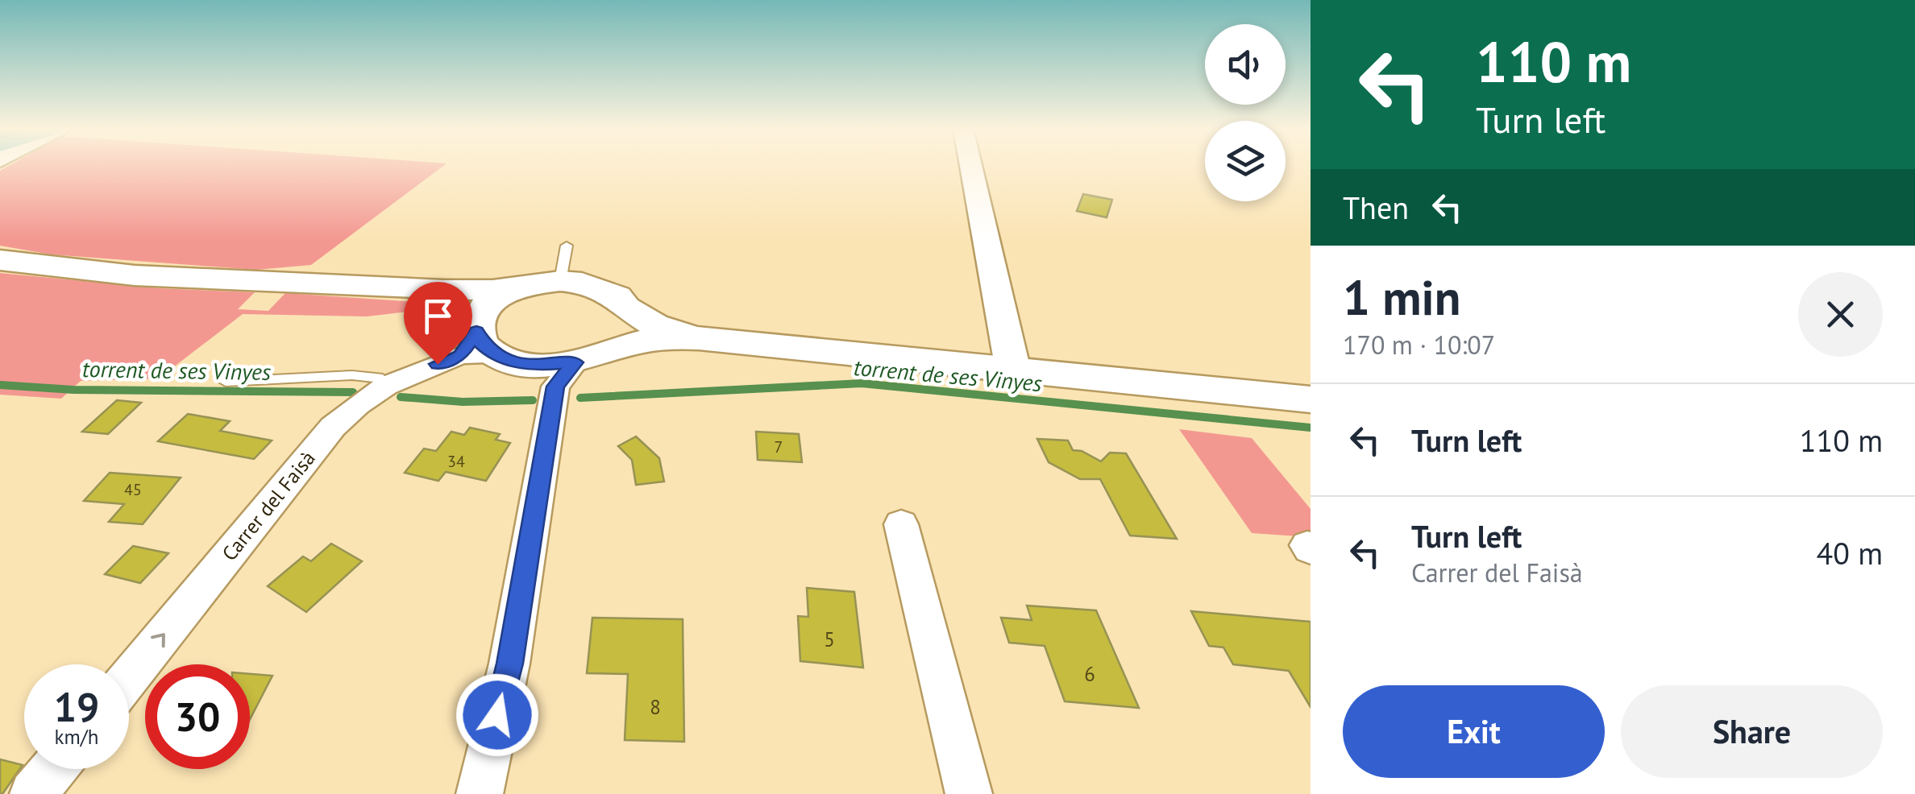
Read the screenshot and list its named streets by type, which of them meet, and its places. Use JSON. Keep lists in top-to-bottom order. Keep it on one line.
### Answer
{"streets":{"street":["Carrer del Faisà"]},"one_way":["Carrer del Faisà"],"water":["torrent de ses Vinyes"],"house_numbers":["7","34","45","5","6","8"],"page":{"turn":["110 m","Turn left"],"then":"Then","heading":["1 min","170 m · 10:07"],"list":[{"name":"Turn left","value":"110 m"},{"name":"Turn left","note":"Carrer del Faisà","value":"40 m"}],"speed":"19 km/h","limit":"30","buttons":["Exit","Share"]}}
